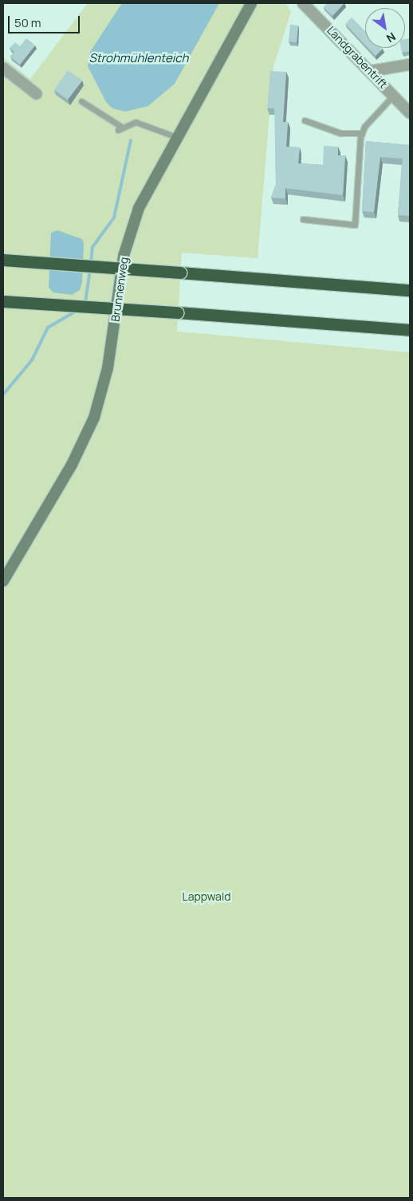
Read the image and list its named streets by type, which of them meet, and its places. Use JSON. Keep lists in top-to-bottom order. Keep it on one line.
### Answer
{"streets":{"main road":["Brunnenweg"],"street":["Landgrabentrift"]},"water":["Strohmühlenteich"],"parks":["Lappwald"],"scale_bar":"50 m","north":"bottom right"}
